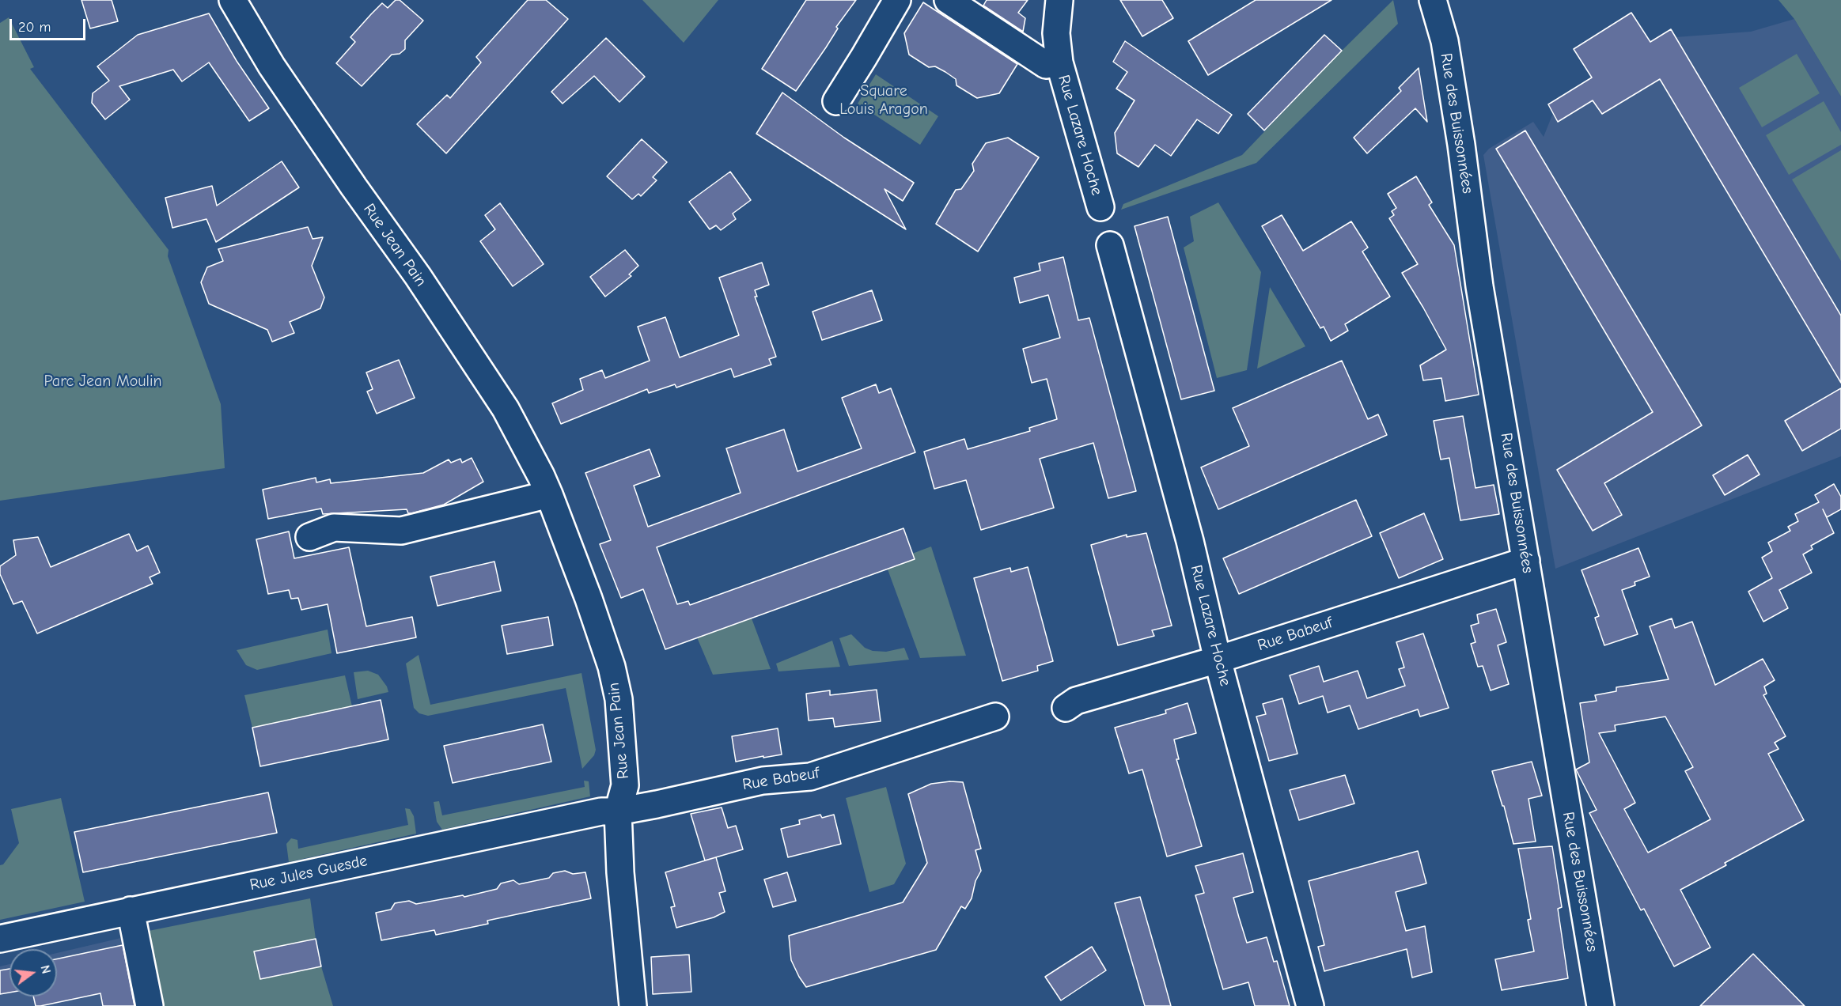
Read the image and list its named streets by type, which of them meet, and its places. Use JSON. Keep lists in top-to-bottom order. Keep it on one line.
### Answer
{"streets":{"street":["Rue des Buissonnées","Rue Lazare Hoche","Rue Jean Pain","Rue Babeuf","Rue Jules Guesde"]},"crossings":[["Rue des Buissonnées","Rue Babeuf"],["Rue Lazare Hoche","Rue Babeuf"],["Rue Jean Pain","Rue Babeuf"],["Rue Jean Pain","Rue Jules Guesde"],["Rue Babeuf","Rue Jules Guesde"]],"parks":["Square Louis Aragon","Parc Jean Moulin"],"scale_bar":"20 m","north":"right"}
